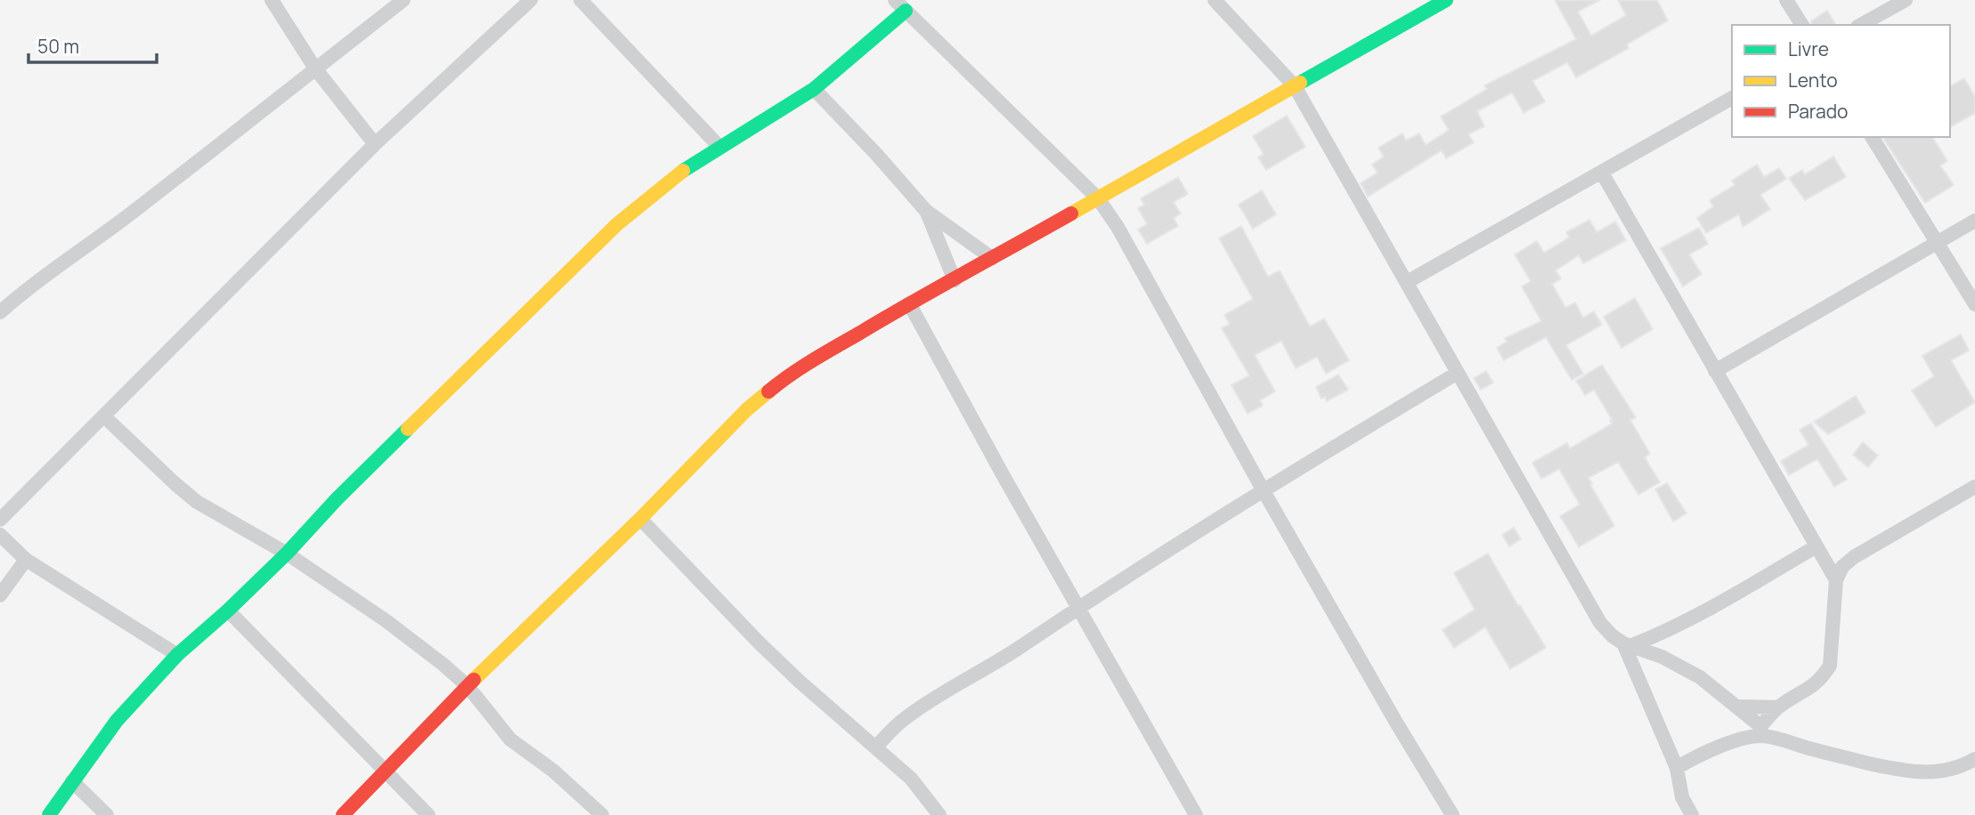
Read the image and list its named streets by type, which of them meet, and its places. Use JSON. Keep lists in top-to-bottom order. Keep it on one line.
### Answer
{"legend":["Livre","Lento","Parado"],"scale_bar":"50 m"}
